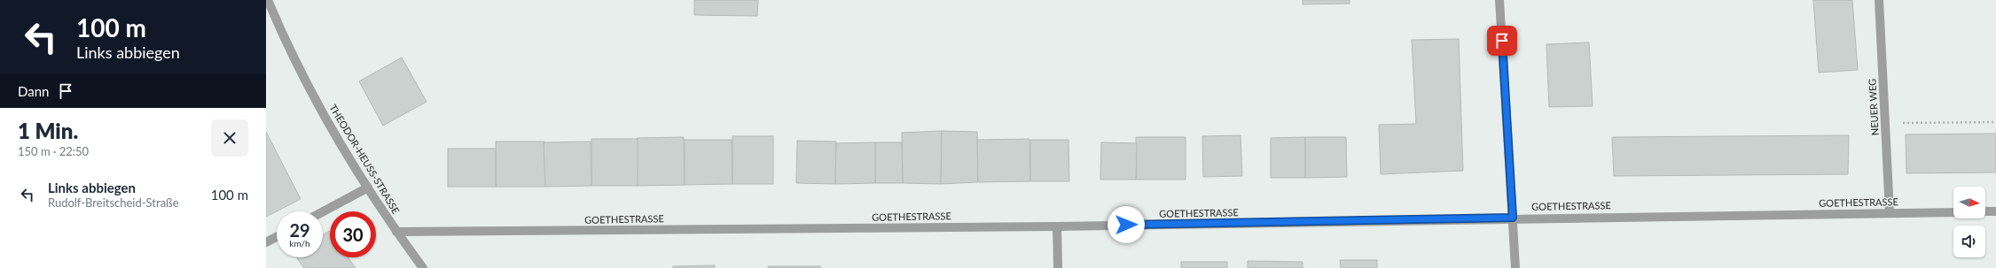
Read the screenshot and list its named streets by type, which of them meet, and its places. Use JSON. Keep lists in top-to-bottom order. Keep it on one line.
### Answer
{"streets":{"street":["NEUER WEG","THEODOR-HEUSS-STRASSE","GOETHESTRASSE"]},"crossings":[["NEUER WEG","GOETHESTRASSE"],["THEODOR-HEUSS-STRASSE","GOETHESTRASSE"]],"north":"right","page":{"turn":["100 m","Links abbiegen"],"then":"Dann","heading":["1 Min.","150 m · 22:50"],"list":[{"name":"Links abbiegen","note":"Rudolf-Breitscheid-Straße","value":"100 m"}],"speed":"29 km/h","limit":"30"}}
